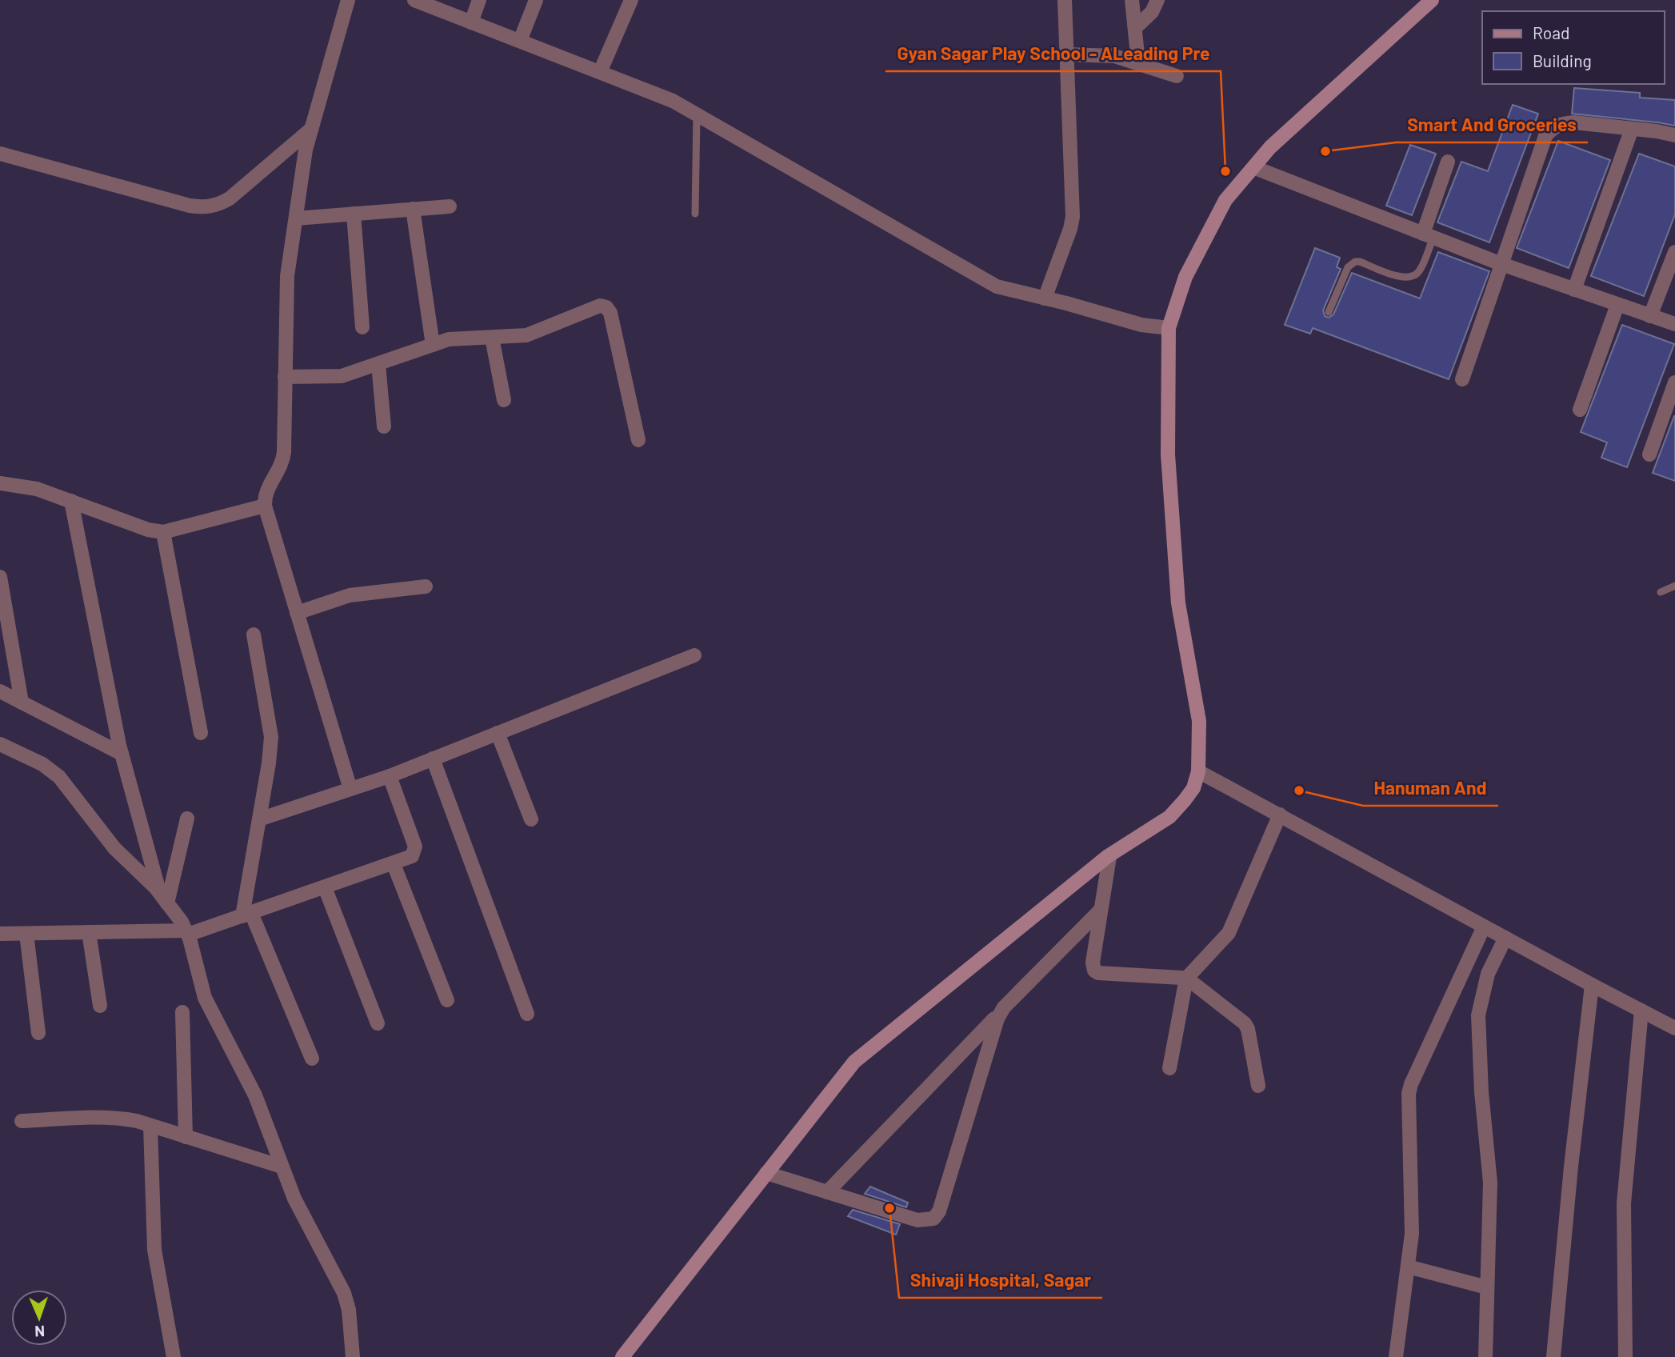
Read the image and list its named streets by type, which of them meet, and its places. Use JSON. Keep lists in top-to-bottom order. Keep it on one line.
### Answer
{"places":["Smart And Groceries","Gyan Sagar Play School - ALeading Pre","Hanuman And","Shivaji Hospital, Sagar"],"legend":["Road","Building"],"north":"bottom"}
